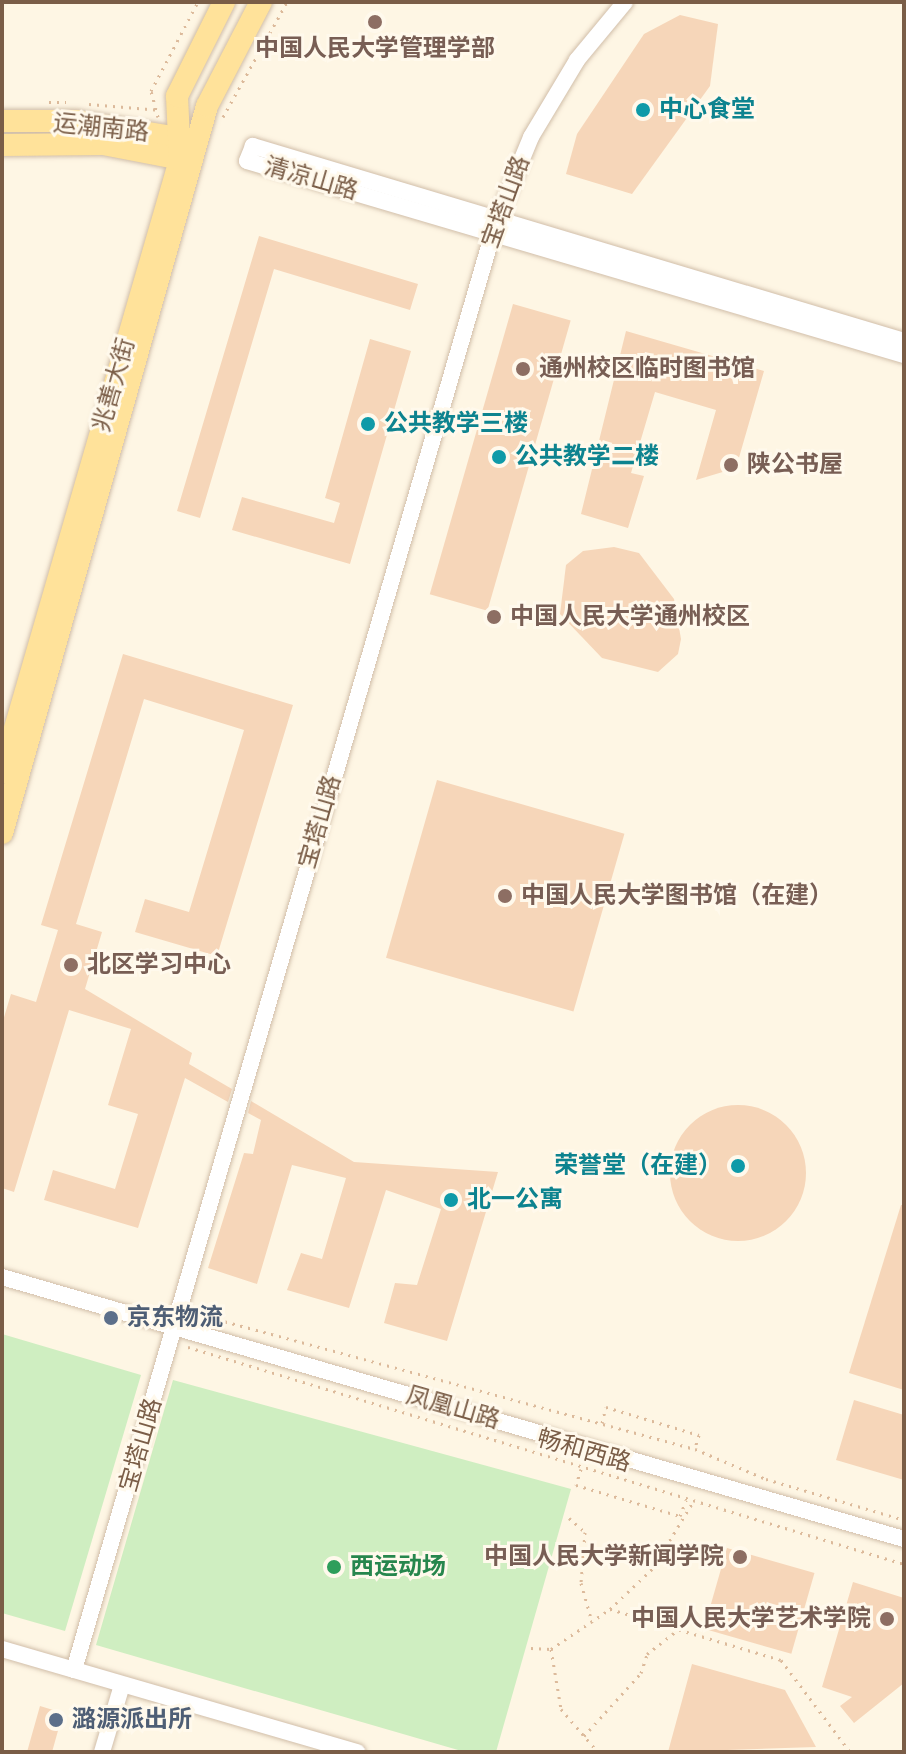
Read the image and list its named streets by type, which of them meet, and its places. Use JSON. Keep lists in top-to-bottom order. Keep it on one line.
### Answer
{"streets":{"main road":["运潮南路","兆善大街"],"street":["清凉山路","宝塔山路","凤凰山路"],"path":["畅和西路"]},"crossings":[["运潮南路","兆善大街"],["清凉山路","宝塔山路"],["宝塔山路","凤凰山路"],["宝塔山路","畅和西路"],["凤凰山路","畅和西路"]],"places":["中国人民大学管理学部","中心食堂","通州校区临时图书馆","公共教学三楼","公共教学二楼","陕公书屋","中国人民大学通州校区","中国人民大学图书馆（在建）","北区学习中心","荣誉堂（在建）","北一公寓","京东物流","中国人民大学新闻学院","西运动场","中国人民大学艺术学院","潞源派出所"]}
